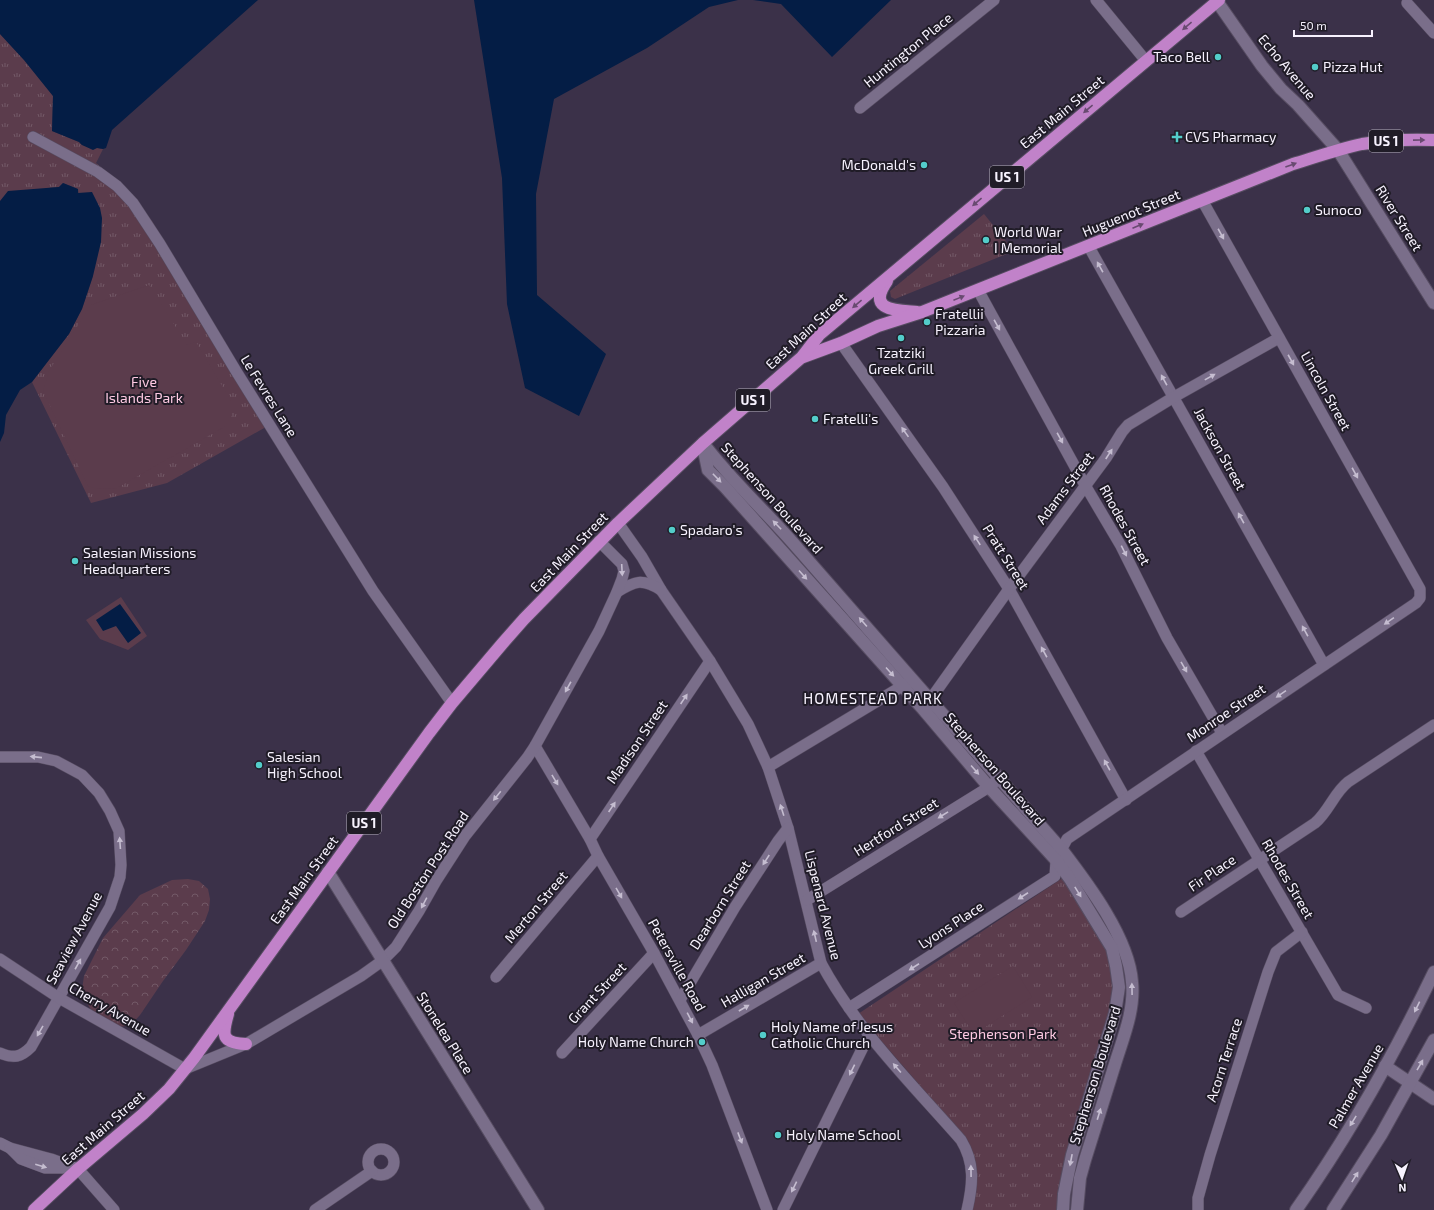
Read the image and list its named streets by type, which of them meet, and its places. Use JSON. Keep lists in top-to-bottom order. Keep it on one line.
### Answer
{"streets":{"main road":["East Main Street","US 1","Huguenot Street"],"street":["Huntington Place","Echo Avenue","River Street","Lincoln Street","Le Fevres Lane","Jackson Street","Adams Street","Stephenson Boulevard","Rhodes Street","Pratt Street","Monroe Street","Madison Street","Hertford Street","Old Boston Post Road","Fir Place","Dearborn Street","Lispenard Avenue","Merton Street","Lyons Place","Seaview Avenue","Petersville Road","Halligan Street","Grant Street","Cherry Avenue","Stonelea Place","Acorn Terrace","Palmer Avenue"]},"crossings":[["Echo Avenue","East Main Street"],["Echo Avenue","Huguenot Street"],["Echo Avenue","River Street"],["East Main Street","Huguenot Street"],["East Main Street","Le Fevres Lane"],["East Main Street","Stephenson Boulevard"],["East Main Street","Old Boston Post Road"],["East Main Street","Lispenard Avenue"],["East Main Street","Cherry Avenue"],["East Main Street","Stonelea Place"],["Huguenot Street","River Street"],["Huguenot Street","Lincoln Street"],["Huguenot Street","Jackson Street"],["Huguenot Street","Rhodes Street"],["Huguenot Street","Pratt Street"],["Lincoln Street","Adams Street"],["Lincoln Street","Monroe Street"],["Jackson Street","Adams Street"],["Jackson Street","Monroe Street"],["Adams Street","Stephenson Boulevard"],["Adams Street","Rhodes Street"],["Adams Street","Pratt Street"],["Stephenson Boulevard","Monroe Street"],["Stephenson Boulevard","Hertford Street"],["Stephenson Boulevard","Lyons Place"],["Rhodes Street","Monroe Street"],["Rhodes Street","Fir Place"],["Rhodes Street","Acorn Terrace"],["Pratt Street","Monroe Street"],["Monroe Street","Lyons Place"],["Madison Street","Lispenard Avenue"],["Madison Street","Petersville Road"],["Hertford Street","Lispenard Avenue"],["Old Boston Post Road","Petersville Road"],["Old Boston Post Road","Cherry Avenue"],["Old Boston Post Road","Stonelea Place"],["Dearborn Street","Lispenard Avenue"],["Dearborn Street","Petersville Road"],["Lispenard Avenue","Lyons Place"],["Lispenard Avenue","Halligan Street"],["Merton Street","Petersville Road"],["Seaview Avenue","Cherry Avenue"],["Petersville Road","Halligan Street"],["Petersville Road","Grant Street"]],"one_way":["Huguenot Street","Lincoln Street","Jackson Street","Adams Street","Rhodes Street","Pratt Street","Monroe Street","Madison Street","Hertford Street","Old Boston Post Road","Dearborn Street","Lispenard Avenue","Lyons Place","Petersville Road","Halligan Street"],"districts":["HOMESTEAD PARK"],"parks":["Five Islands Park","Stephenson Park"],"places":{"other":["Taco Bell","Pizza Hut","McDonald's","Sunoco","World War I Memorial","Fratellii Pizzaria","Tzatziki Greek Grill","Fratelli's","Spadaro's","Salesian Missions Headquarters","Salesian High School","Holy Name of Jesus Catholic Church","Holy Name Church","Holy Name School"],"health":["CVS Pharmacy"]},"scale_bar":"50 m","north":"bottom"}
